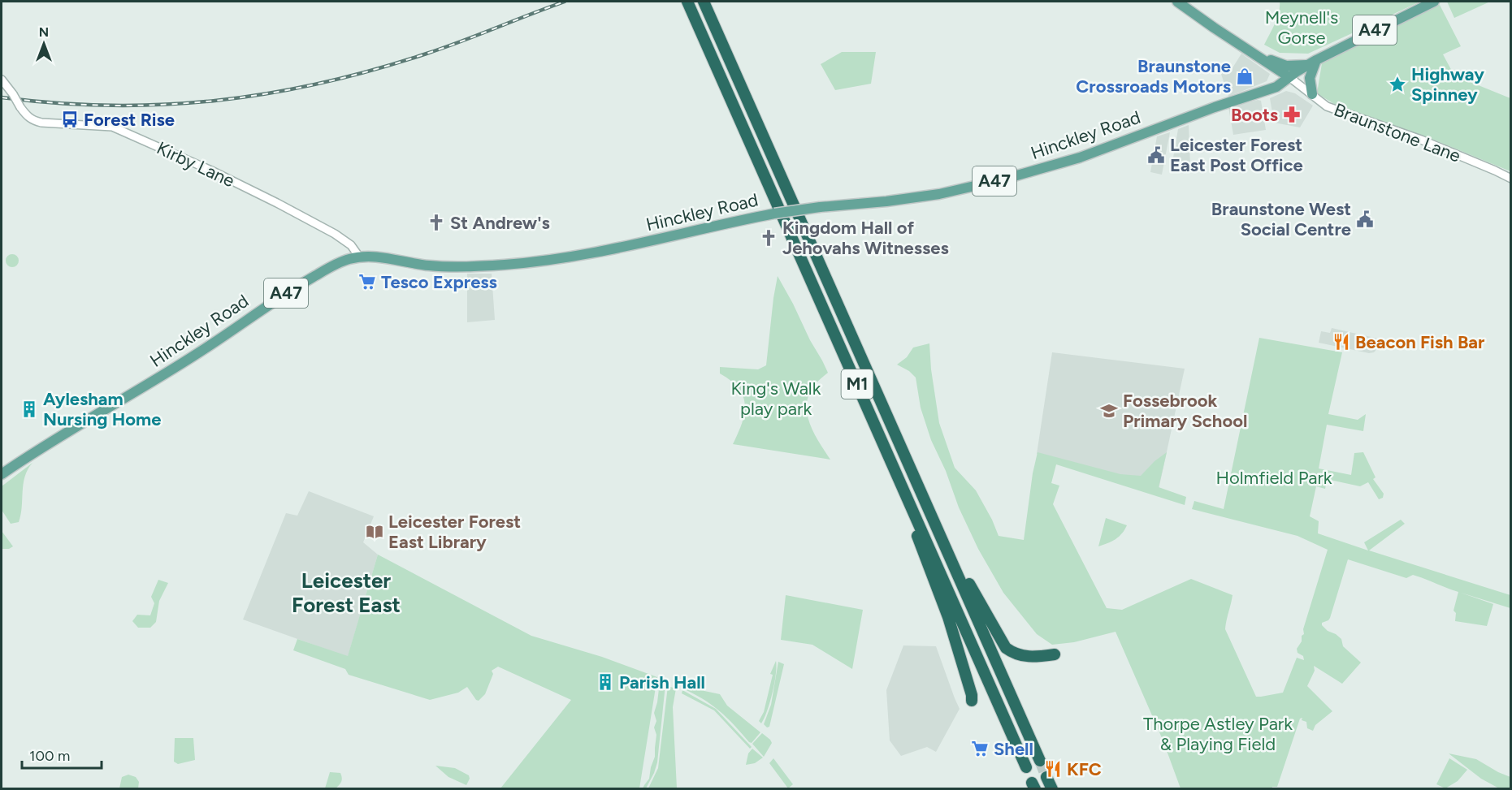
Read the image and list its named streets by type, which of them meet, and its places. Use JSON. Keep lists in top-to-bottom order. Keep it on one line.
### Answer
{"streets":{"highway":["M1"],"main road":["A47","Hinckley Road"],"street":["Braunstone Lane","Kirby Lane"]},"crossings":[["Braunstone Lane","Hinckley Road"],["Hinckley Road","Kirby Lane"]],"districts":["Leicester Forest East"],"parks":["Meynell's Gorse","King's Walk play park","Holmfield Park","Thorpe Astley Park & Playing Field"],"places":{"shop":["Braunstone Crossroads Motors"],"place":["Highway Spinney"],"pharmacy":["Boots"],"bus stop":["Forest Rise"],"public building":["Leicester Forest East Post Office","Braunstone West Social Centre"],"church":["St Andrew's","Kingdom Hall of Jehovahs Witnesses"],"supermarket":["Tesco Express","Shell"],"restaurant":["Beacon Fish Bar","KFC"],"building":["Aylesham Nursing Home","Parish Hall"],"school or university":["Fossebrook Primary School"],"library":["Leicester Forest East Library"]},"scale_bar":"100 m","north":"top"}
